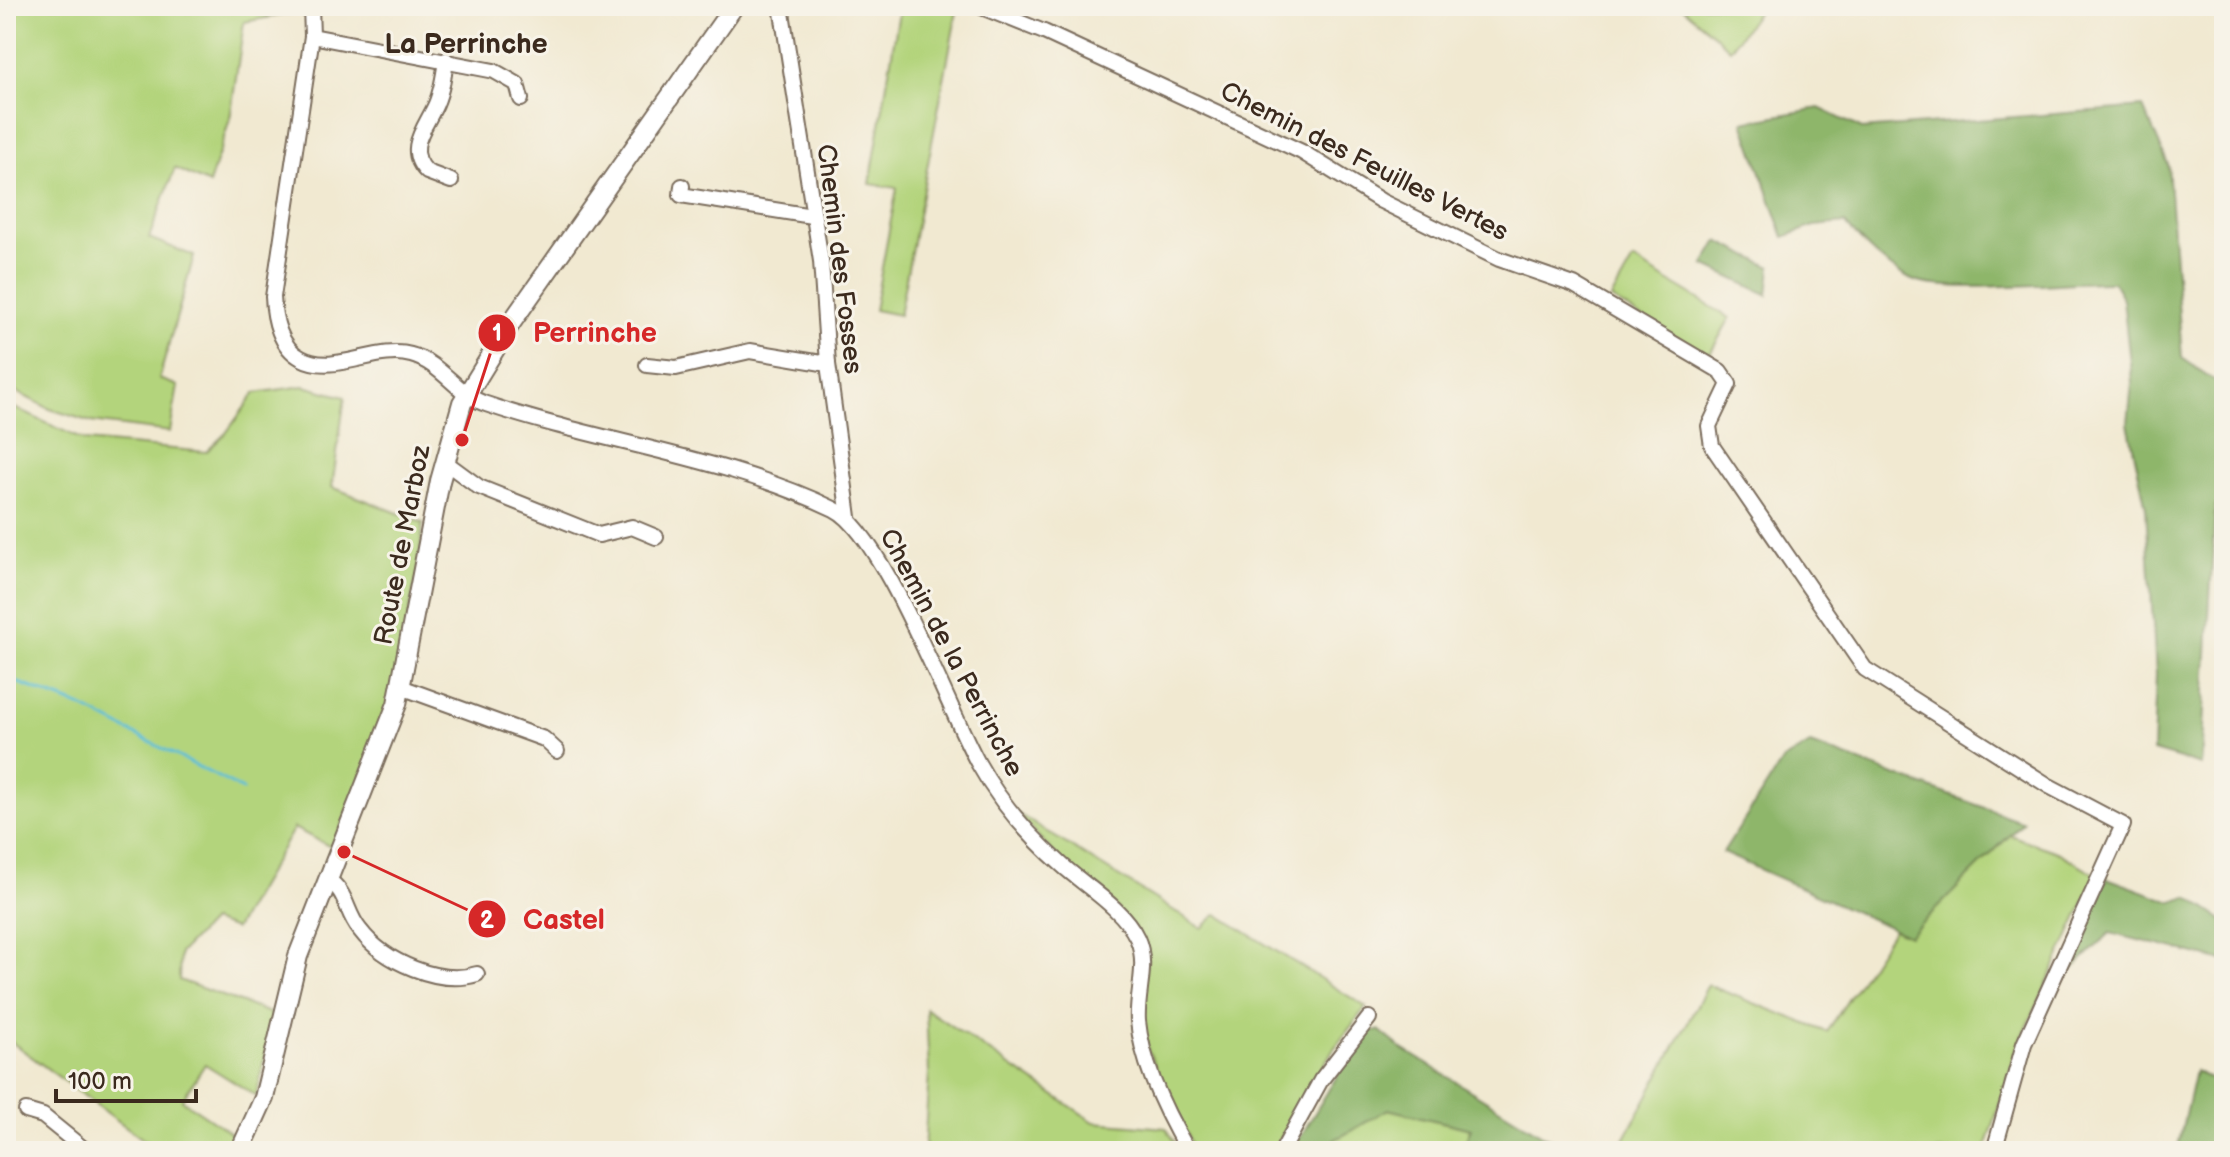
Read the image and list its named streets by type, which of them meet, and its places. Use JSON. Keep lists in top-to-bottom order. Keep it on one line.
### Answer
{"streets":{"main road":["Route de Marboz"],"street":["Chemin des Feuilles Vertes","Chemin des Fosses","Chemin de la Perrinche"]},"crossings":[["Chemin des Fosses","Chemin de la Perrinche"],["Route de Marboz","Chemin de la Perrinche"]],"districts":["La Perrinche"],"places":["Perrinche","Castel"],"scale_bar":"100 m"}
